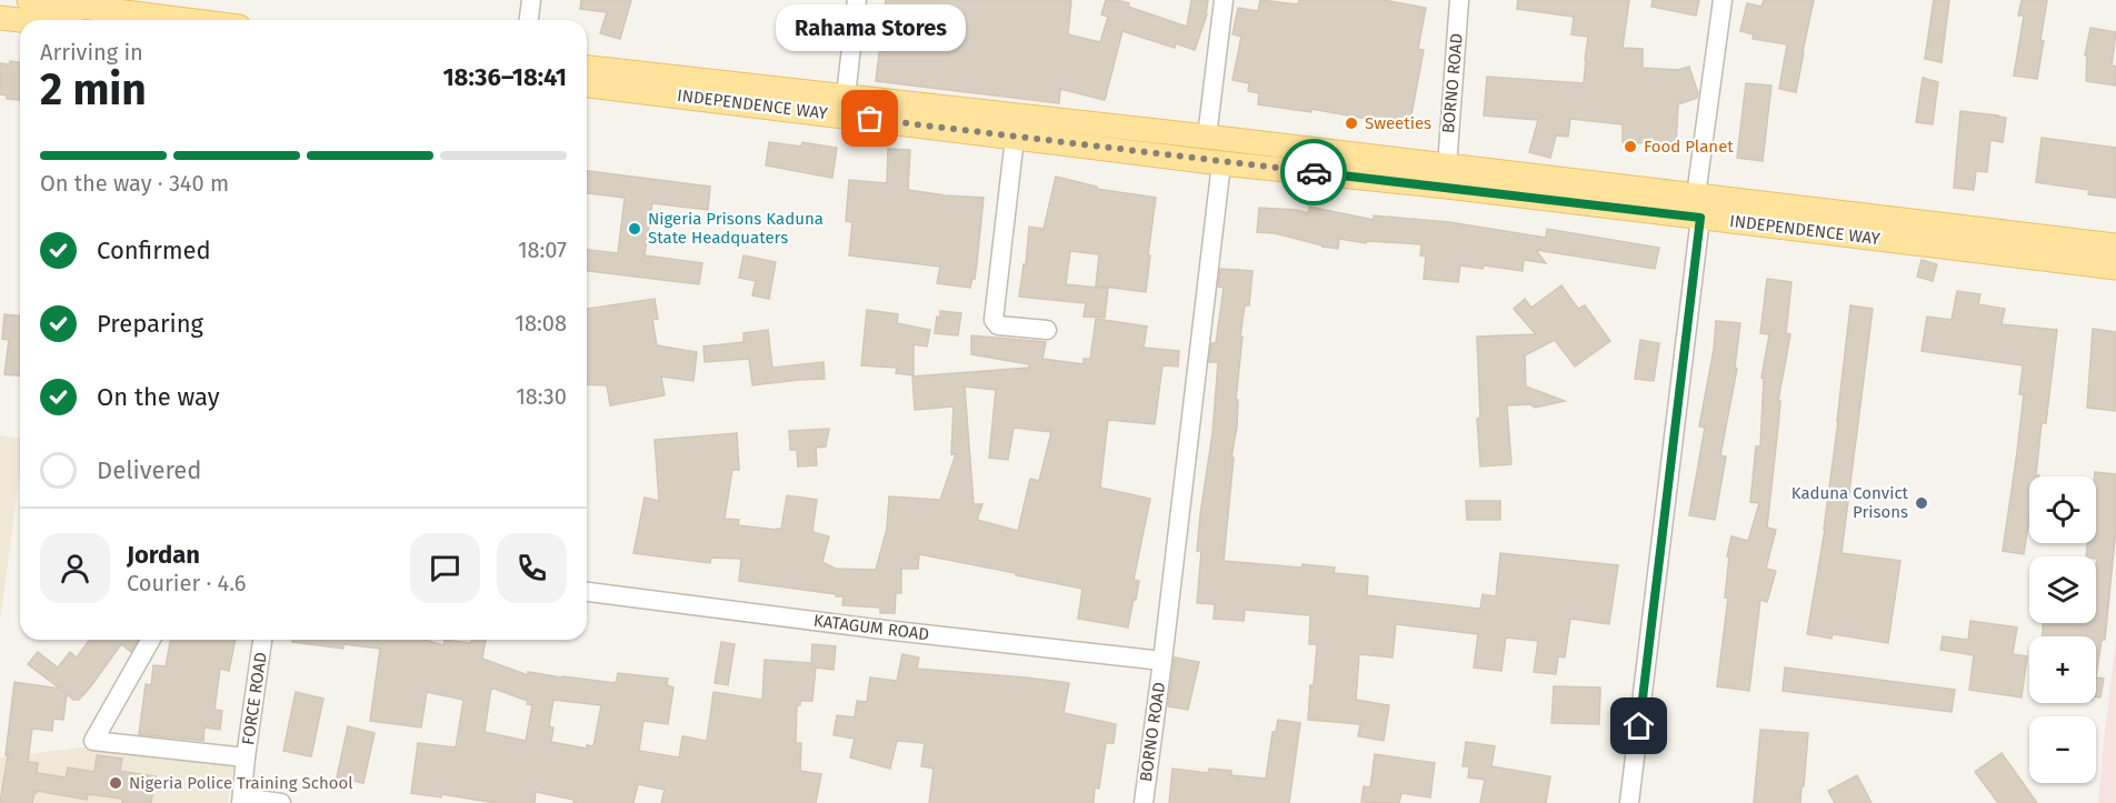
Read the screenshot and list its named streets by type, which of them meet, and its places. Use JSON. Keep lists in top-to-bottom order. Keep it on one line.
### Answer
{"streets":{"main road":["INDEPENDENCE WAY"],"street":["BORNO ROAD","KATAGUM ROAD","FORCE ROAD"]},"crossings":[["BORNO ROAD","INDEPENDENCE WAY"],["BORNO ROAD","KATAGUM ROAD"]],"places":["Rahama Stores","Sweeties","Food Planet","Nigeria Prisons Kaduna State Headquaters","Kaduna Convict Prisons","Nigeria Police Training School"],"page":{"bubble":"Rahama Stores","heading":["2 min","Arriving in","18:36–18:41"],"panel":["Jordan","Courier · 4.6"],"bar":"On the way · 340 m","list":[["Confirmed","18:07"],["Preparing","18:08"],["On the way","18:30"],"Delivered"],"map_buttons":["+","−"]}}
